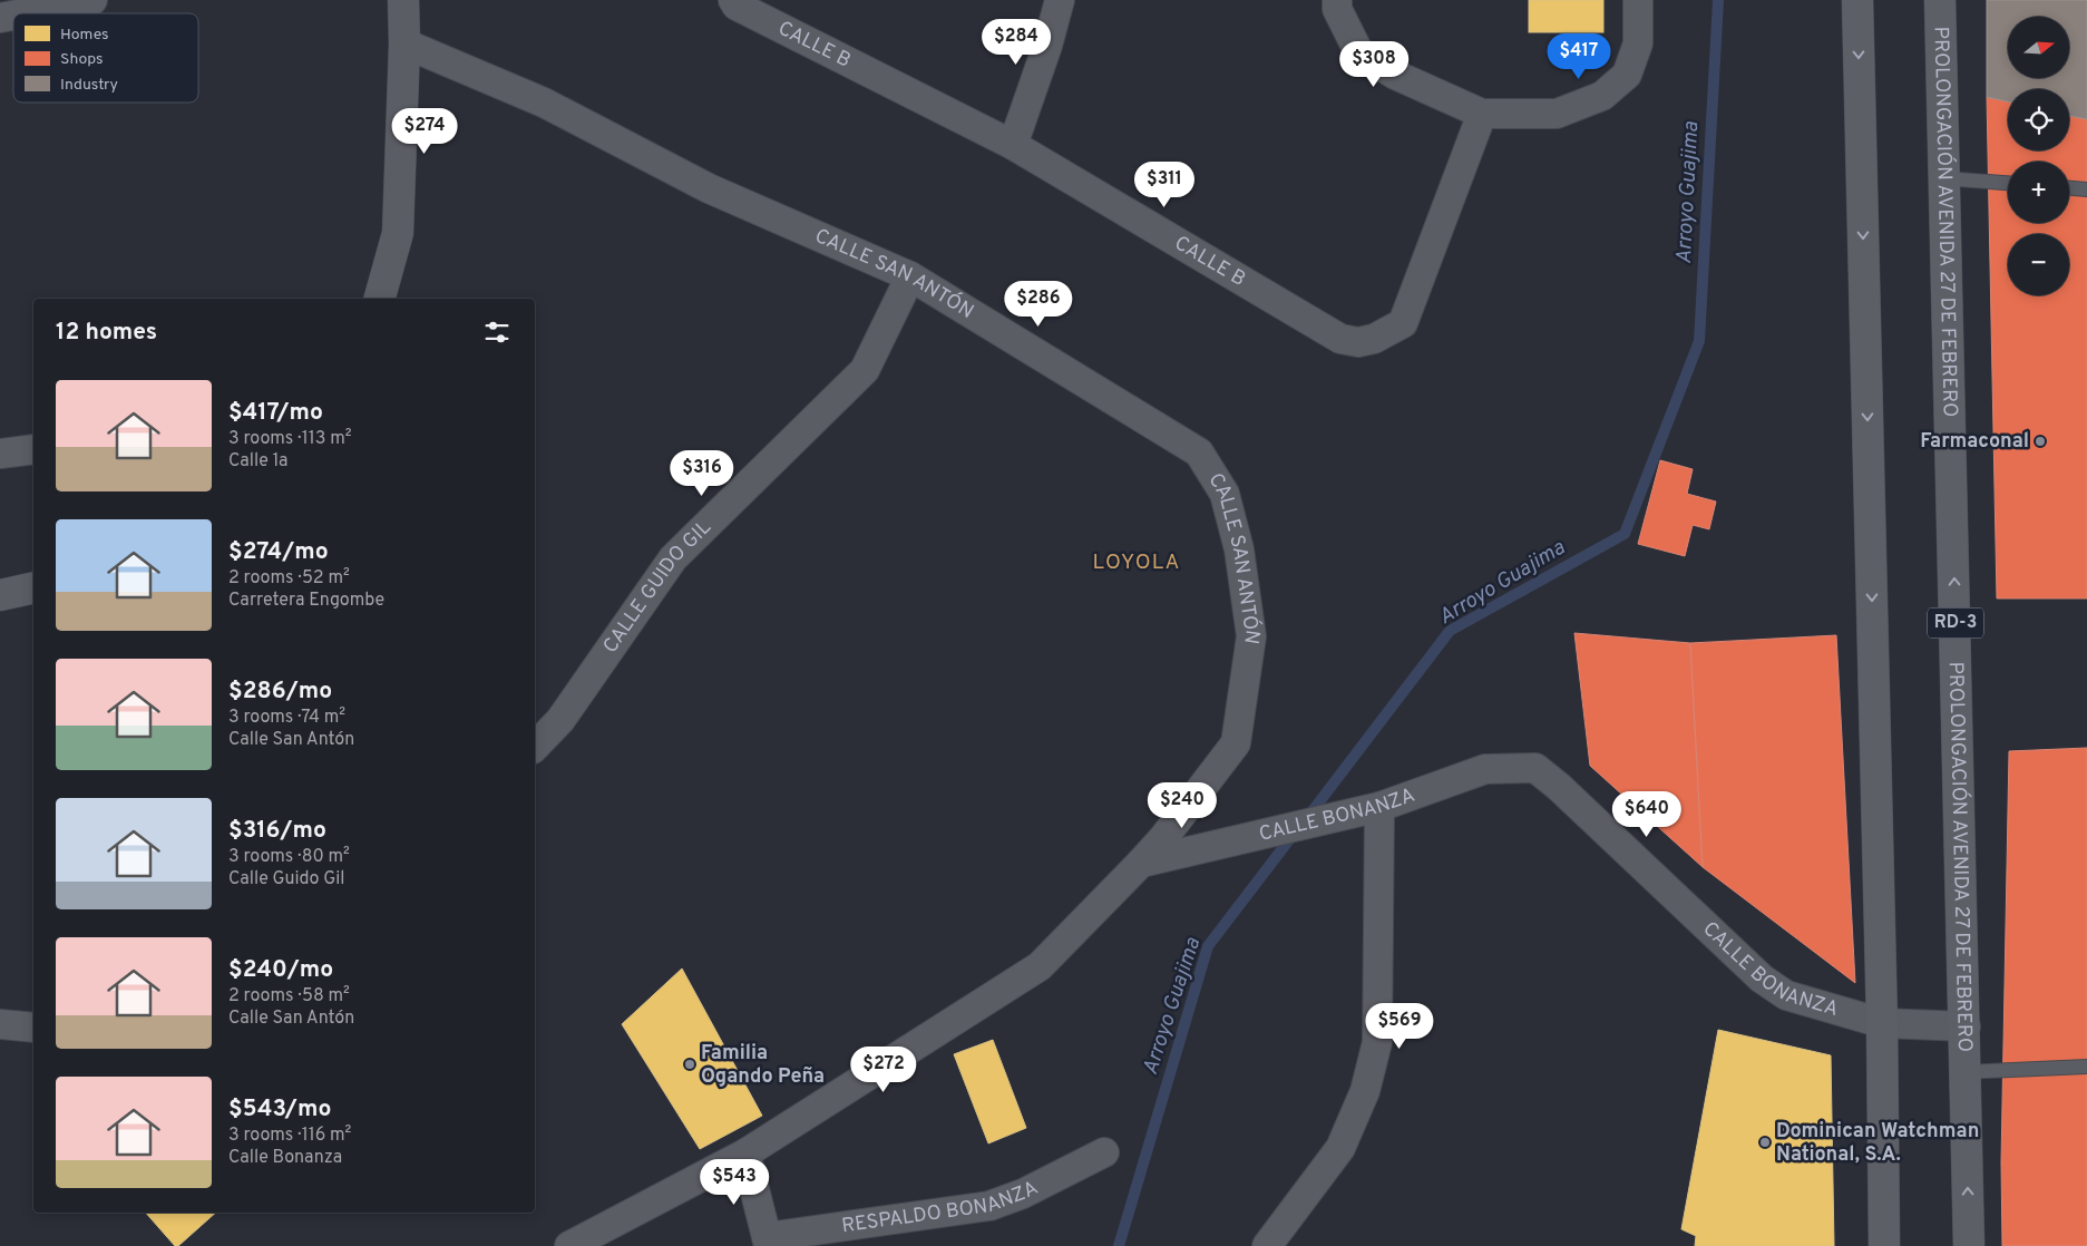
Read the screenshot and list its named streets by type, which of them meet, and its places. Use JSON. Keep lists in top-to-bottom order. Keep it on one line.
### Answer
{"streets":{"main road":["PROLONGACIÓN AVENIDA 27 DE FEBRERO","RD-3"],"street":["CALLE B","CALLE SAN ANTÓN","CALLE GUIDO GIL","CALLE BONANZA","RESPALDO BONANZA"]},"crossings":[["PROLONGACIÓN AVENIDA 27 DE FEBRERO","CALLE BONANZA"],["CALLE SAN ANTÓN","CALLE GUIDO GIL"],["CALLE SAN ANTÓN","CALLE BONANZA"]],"districts":["LOYOLA"],"water":["Arroyo Guajima"],"places":["Farmaconal","Familia Ogando Peña","Dominican Watchman National, S.A."],"legend":["Homes","Shops","Industry"],"north":"right","page":{"map_buttons":["+","−"],"price":["$284","$417","$308","$274","$311","$286","$316","$240","$640","$569","$272","$543"],"heading":"12 homes","list":[{"name":"$417/mo","note":"3 rooms · 113 m² · Calle 1a"},{"name":"$274/mo","note":"2 rooms · 52 m² · Carretera Engombe"},{"name":"$286/mo","note":"3 rooms · 74 m² · Calle San Antón"},{"name":"$316/mo","note":"3 rooms · 80 m² · Calle Guido Gil"},{"name":"$240/mo","note":"2 rooms · 58 m² · Calle San Antón"},{"name":"$543/mo","note":"3 rooms · 116 m² · Calle Bonanza"}]}}
